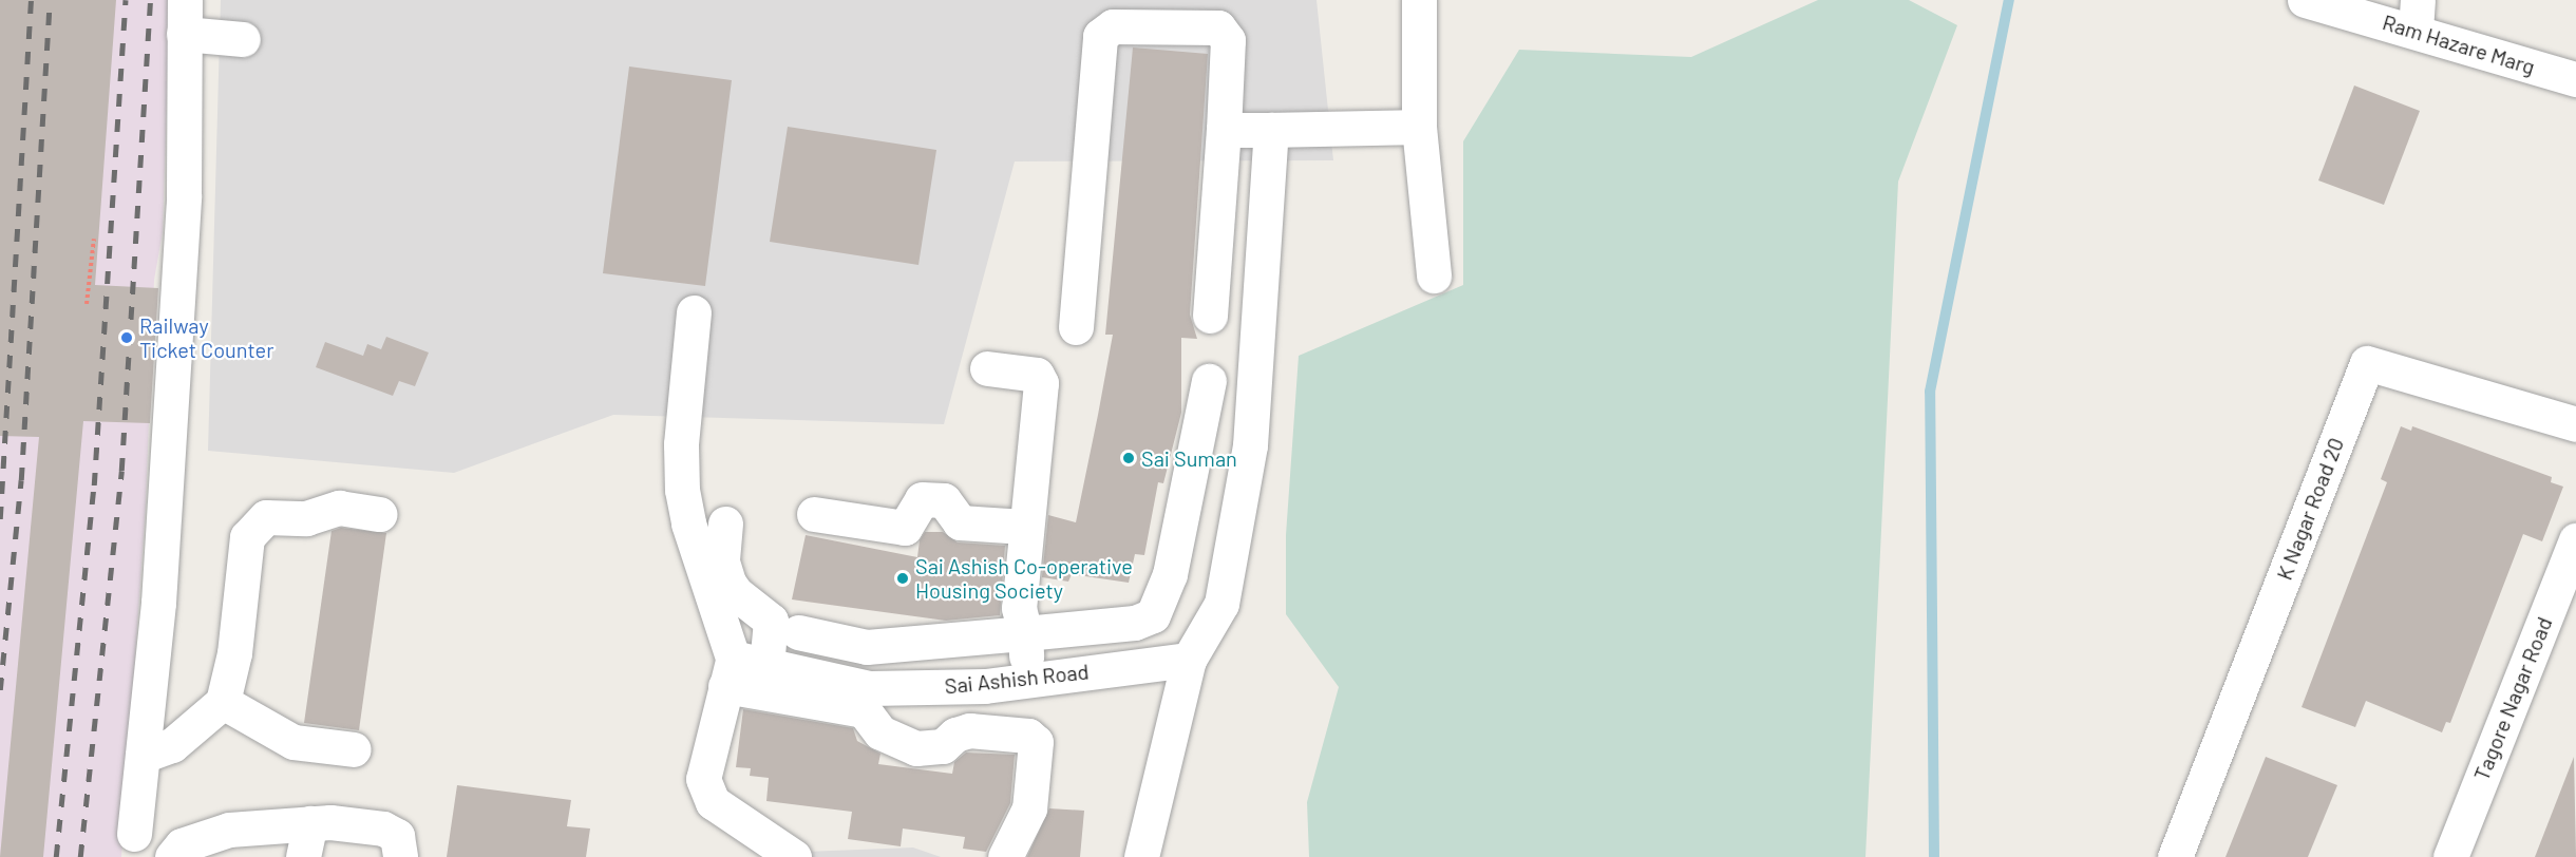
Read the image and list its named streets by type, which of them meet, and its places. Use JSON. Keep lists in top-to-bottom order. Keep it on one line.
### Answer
{"streets":{"street":["Ram Hazare Marg","K Nagar Road 20","Sai Ashish Road","Tagore Nagar Road"]},"places":["Railway Ticket Counter","Sai Suman","Sai Ashish Co-operative Housing Society"]}
